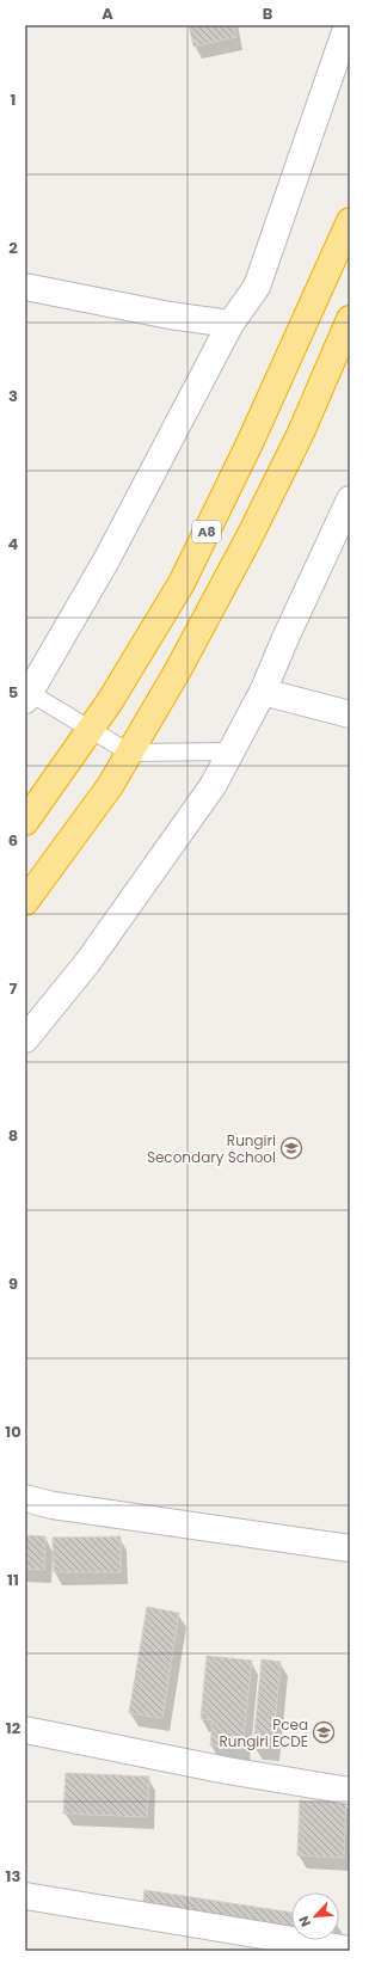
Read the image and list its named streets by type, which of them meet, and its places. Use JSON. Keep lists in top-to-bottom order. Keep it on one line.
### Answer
{"streets":{"highway":["A8"]},"places":{"school or university":["Rungiri Secondary School","Pcea Rungiri ECDE"]},"north":"bottom left","grid":{"columns":["A","B"],"rows":["1","2","3","4","5","6","7","8","9","10","11","12","13"]}}
